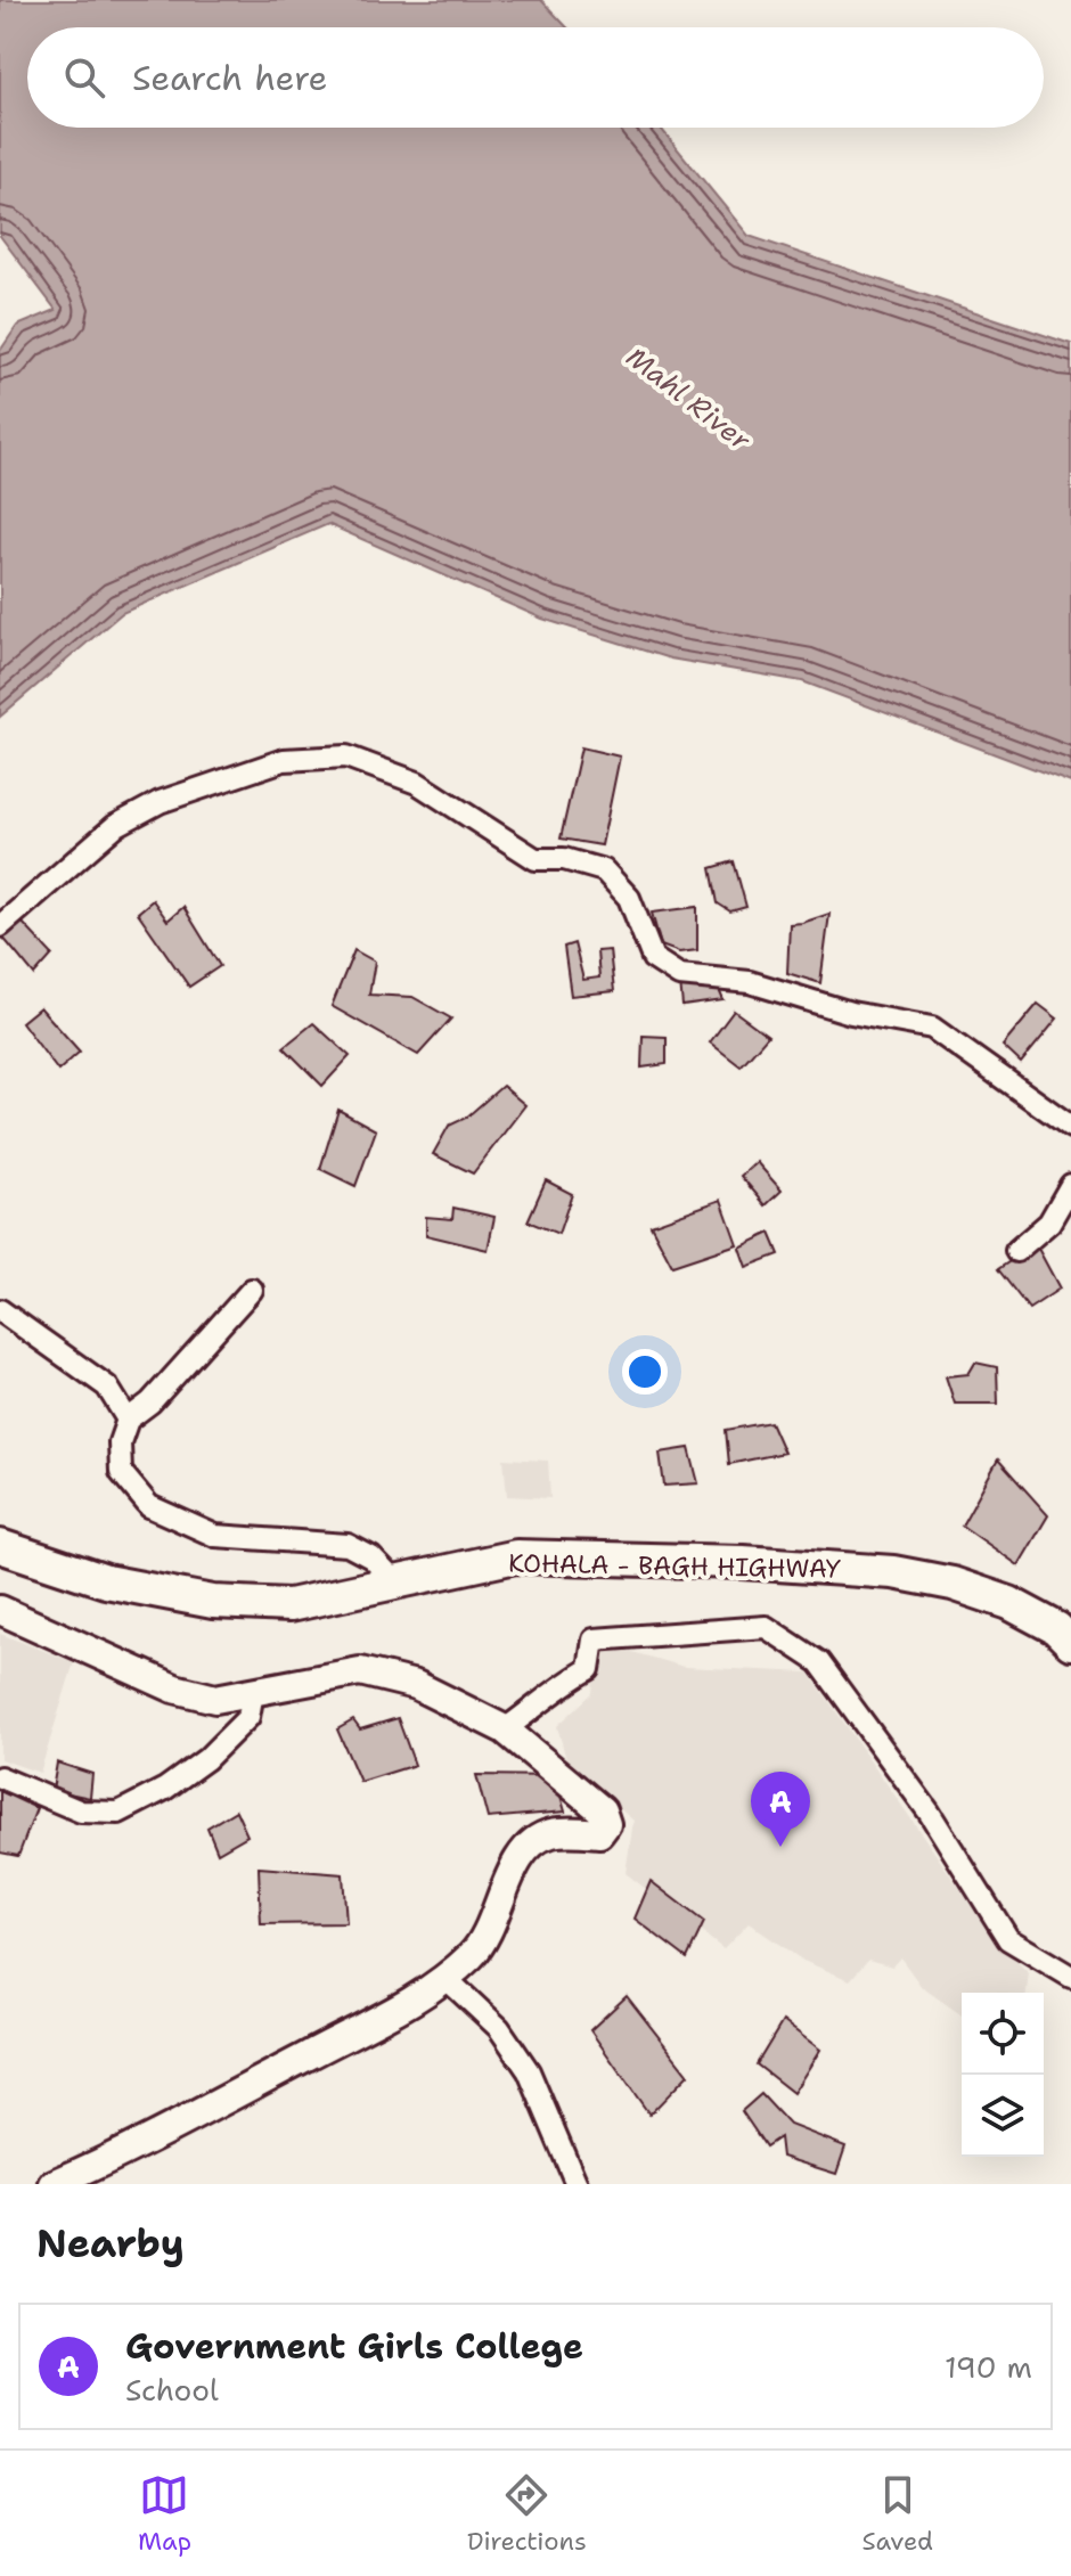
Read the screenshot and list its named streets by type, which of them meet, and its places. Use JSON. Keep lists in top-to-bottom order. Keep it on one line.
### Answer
{"streets":{"main road":["KOHALA - BAGH HIGHWAY"]},"water":["Mahl River"],"page":{"search":"Search here","pins":"A","heading":"Nearby","list":[{"mark":"A","name":"Government Girls College","note":"School","value":"190 m"}],"nav":["Map","Directions","Saved"]}}
